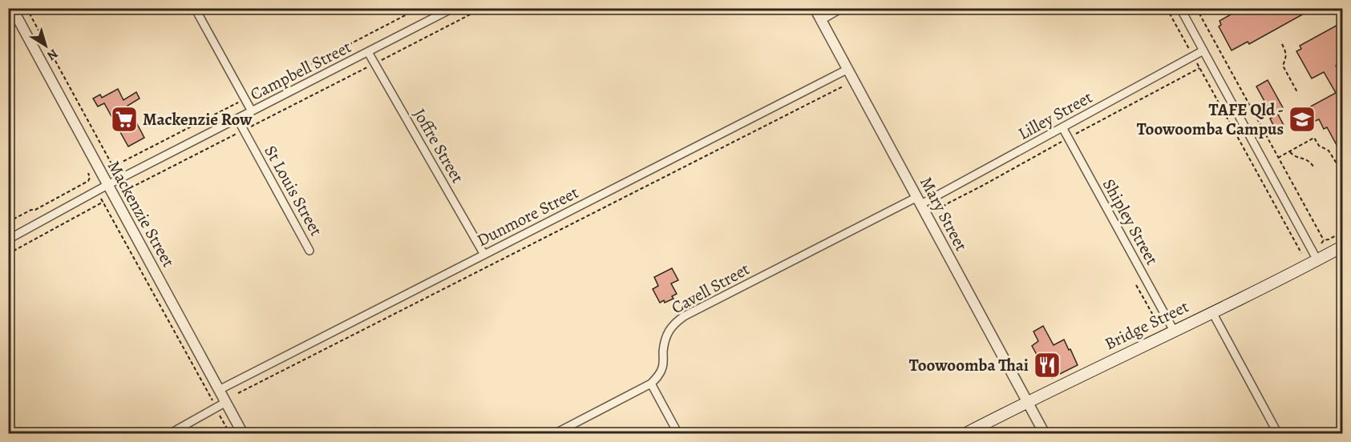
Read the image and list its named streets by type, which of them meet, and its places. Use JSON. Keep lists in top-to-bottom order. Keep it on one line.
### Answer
{"streets":{"main road":["Bridge Street"],"street":["Campbell Street","Lilley Street","Joffre Street","St Louis Street","Mackenzie Street","Mary Street","Dunmore Street","Shipley Street","Cavell Street"]},"crossings":[["Campbell Street","Joffre Street"],["Campbell Street","St Louis Street"],["Campbell Street","Mackenzie Street"],["Lilley Street","Mary Street"],["Lilley Street","Shipley Street"],["Lilley Street","Cavell Street"],["Joffre Street","Dunmore Street"],["Mackenzie Street","Dunmore Street"],["Mary Street","Dunmore Street"],["Mary Street","Cavell Street"],["Mary Street","Bridge Street"],["Shipley Street","Bridge Street"]],"places":{"supermarket":["Mackenzie Row"],"school or university":["TAFE Qld - Toowoomba Campus"],"restaurant":["Toowoomba Thai"]},"north":"bottom right"}
